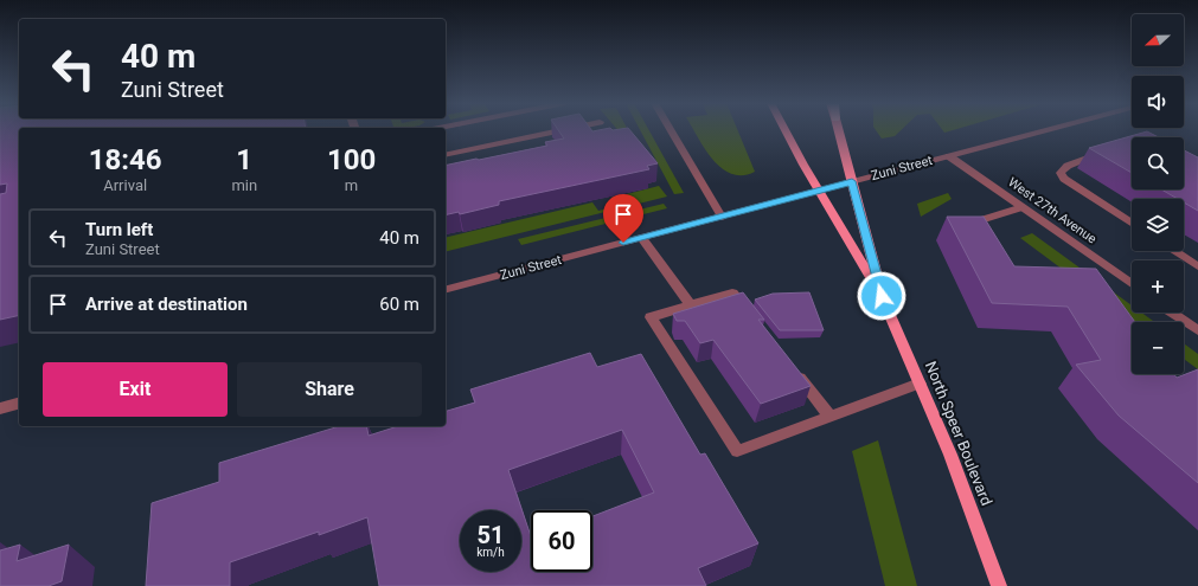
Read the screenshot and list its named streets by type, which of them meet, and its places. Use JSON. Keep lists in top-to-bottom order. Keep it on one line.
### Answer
{"streets":{"main road":["North Speer Boulevard"],"street":["Zuni Street","West 27th Avenue"]},"crossings":[["Zuni Street","West 27th Avenue"],["Zuni Street","North Speer Boulevard"]],"north":"left","page":{"map_buttons":["+","−"],"turn":["40 m","Zuni Street"],"eta":["18:46","Arrival","1","min","100","m"],"list":[{"name":"Turn left","note":"Zuni Street","value":"40 m"},{"name":"Arrive at destination","value":"60 m"}],"buttons":["Exit","Share"],"speed":"51 km/h","limit":"60"}}
